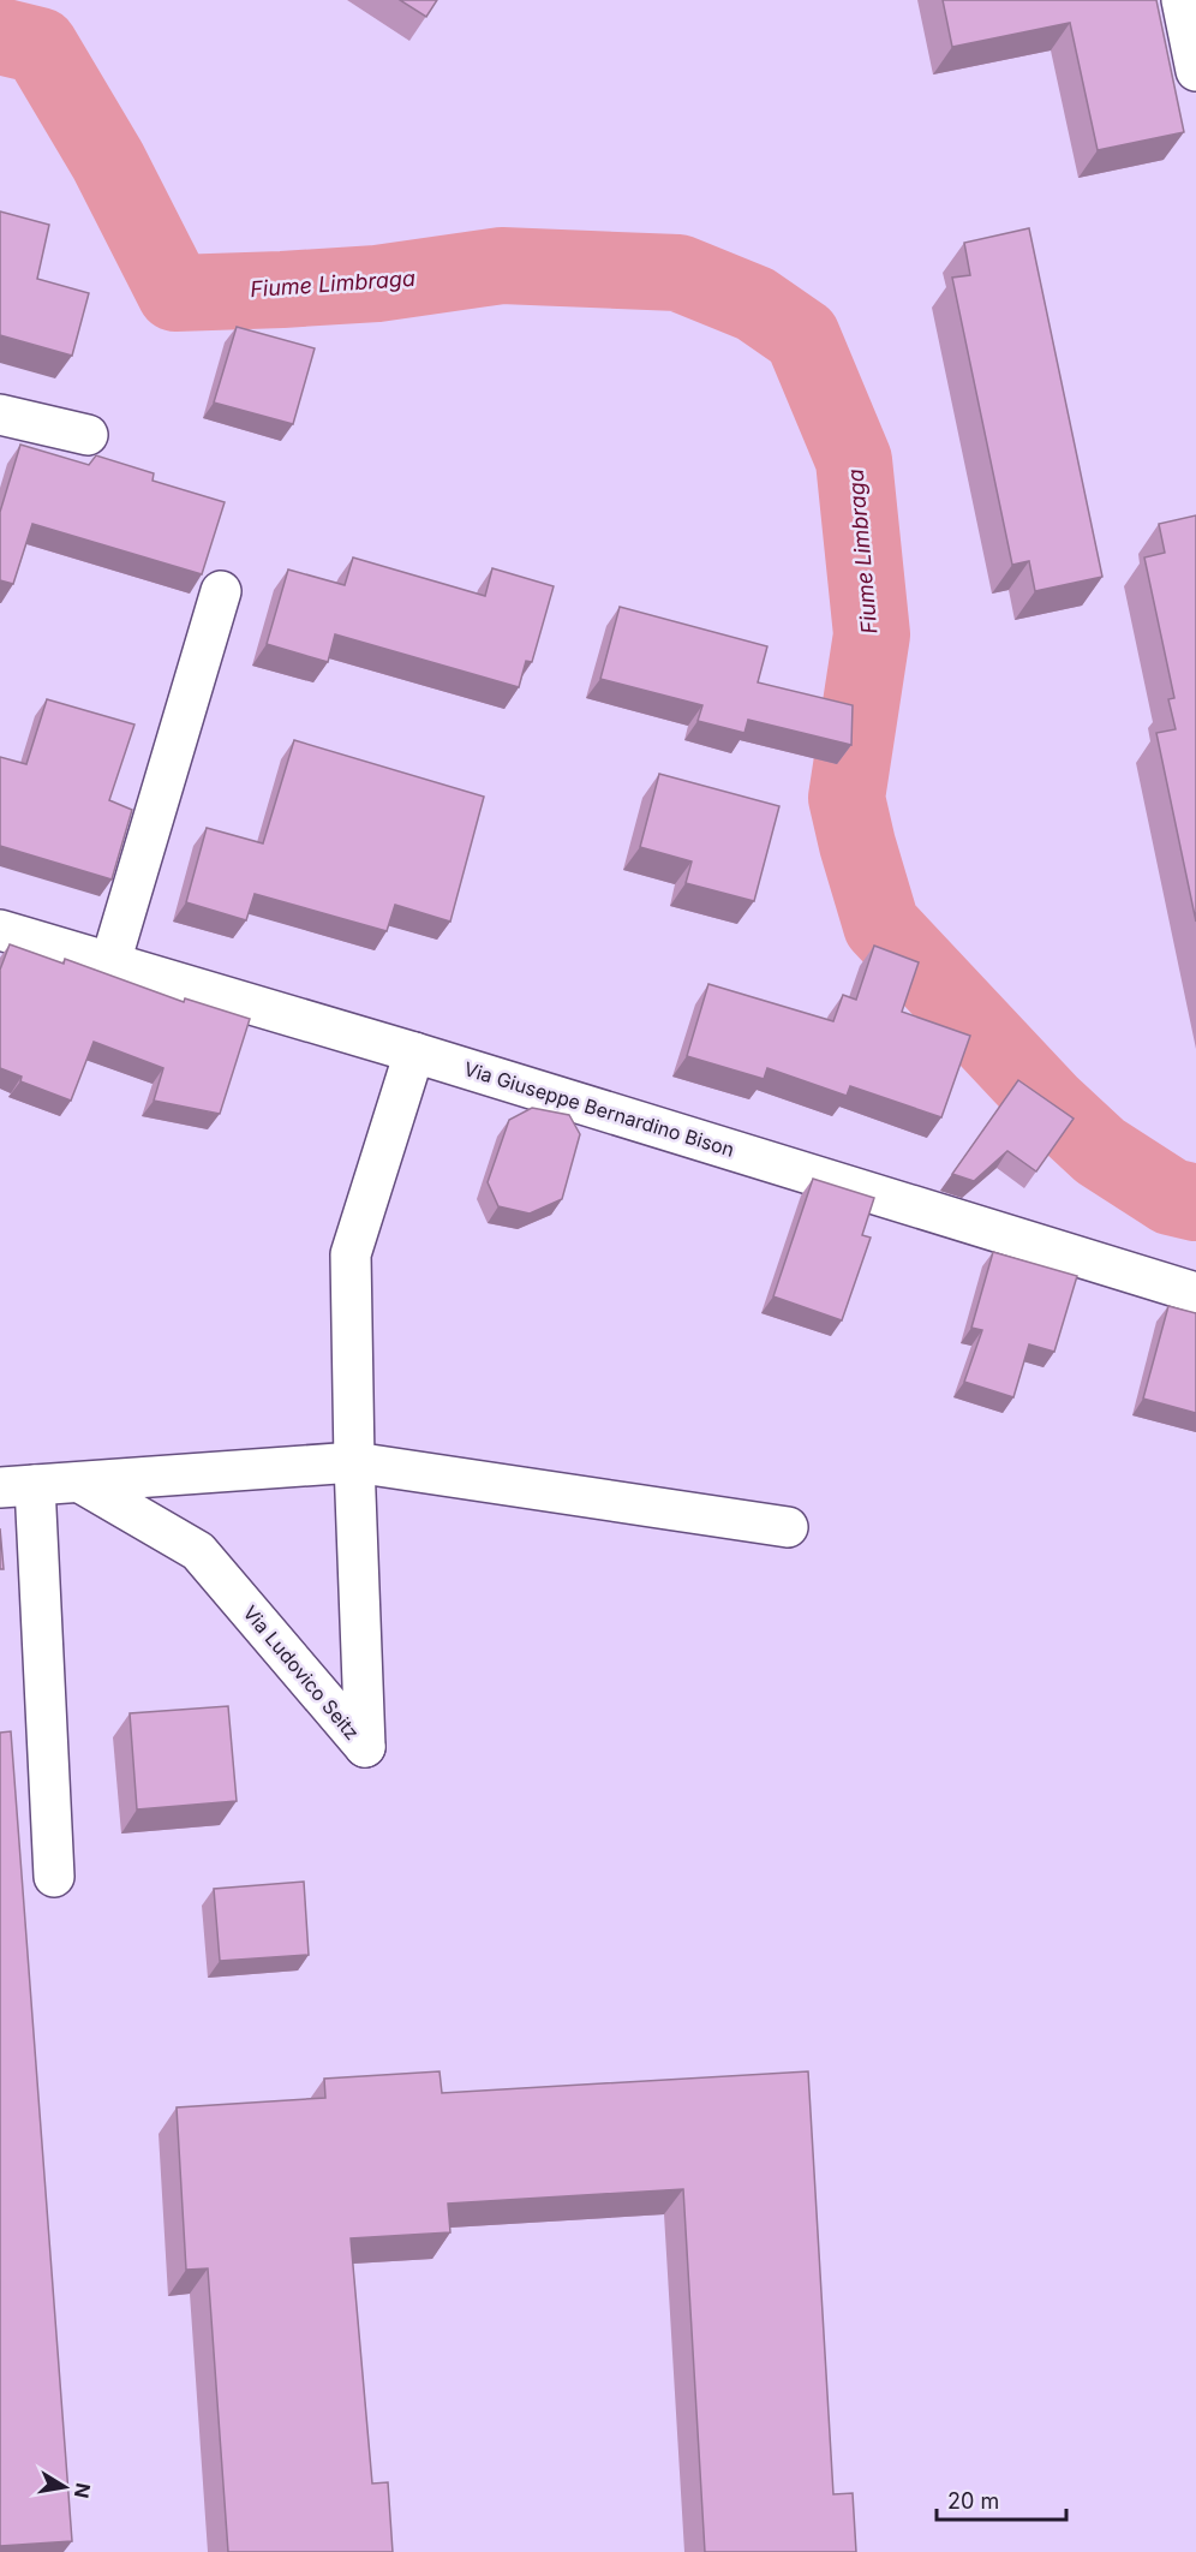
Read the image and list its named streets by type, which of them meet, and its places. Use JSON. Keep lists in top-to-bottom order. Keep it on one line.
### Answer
{"streets":{"street":["Via Giuseppe Bernardino Bison","Via Ludovico Seitz"]},"crossings":[["Via Giuseppe Bernardino Bison","Via Ludovico Seitz"]],"water":["Fiume Limbraga"],"scale_bar":"20 m","north":"right"}
